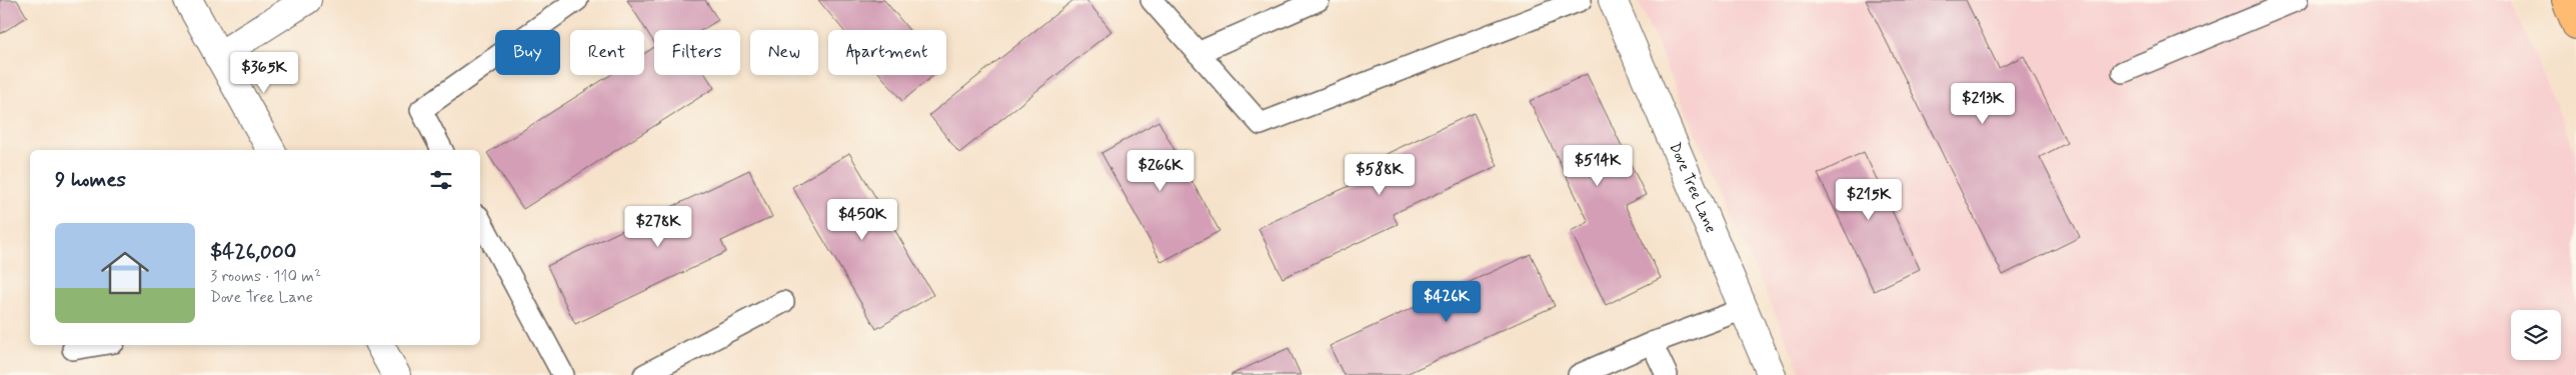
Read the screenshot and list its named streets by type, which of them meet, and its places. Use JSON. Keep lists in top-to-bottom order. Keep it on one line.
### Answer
{"streets":{"street":["Dove Tree Lane"]},"page":{"chip":["Buy","Rent","Filters","New","Apartment"],"price":["$365K","$213K","$514K","$266K","$588K","$215K","$450K","$278K","$426K"],"heading":"9 homes","list":[{"name":"$426,000","note":"3 rooms · 110 m² · Dove Tree Lane"}]}}
